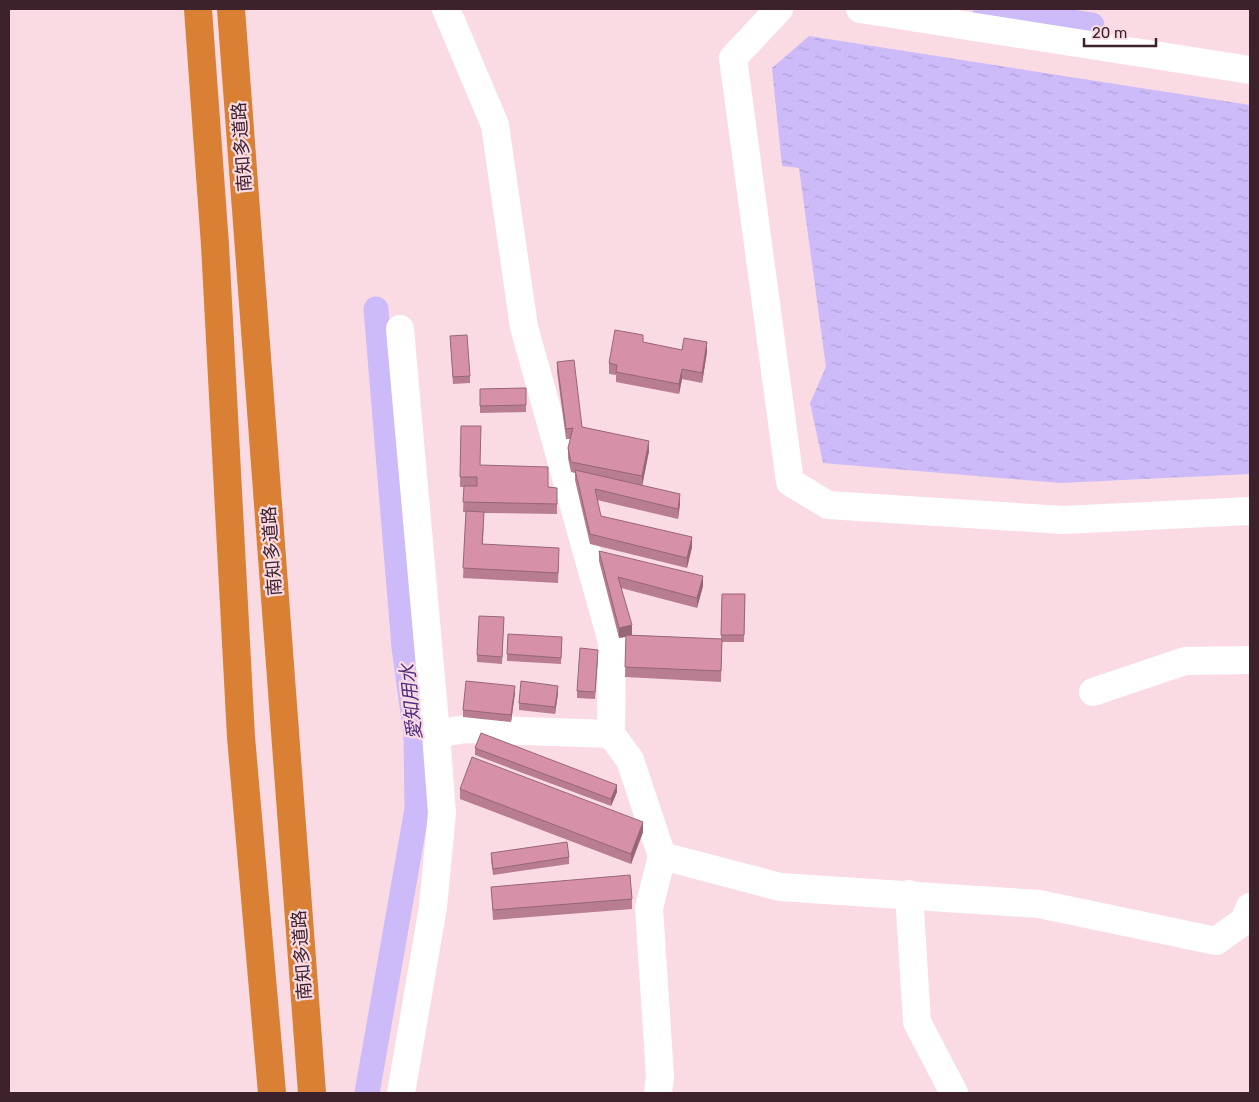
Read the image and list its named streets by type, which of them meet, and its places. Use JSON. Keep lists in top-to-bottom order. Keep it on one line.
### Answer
{"streets":{"highway":["南知多道路"]},"water":["愛知用水"],"scale_bar":"20 m"}
